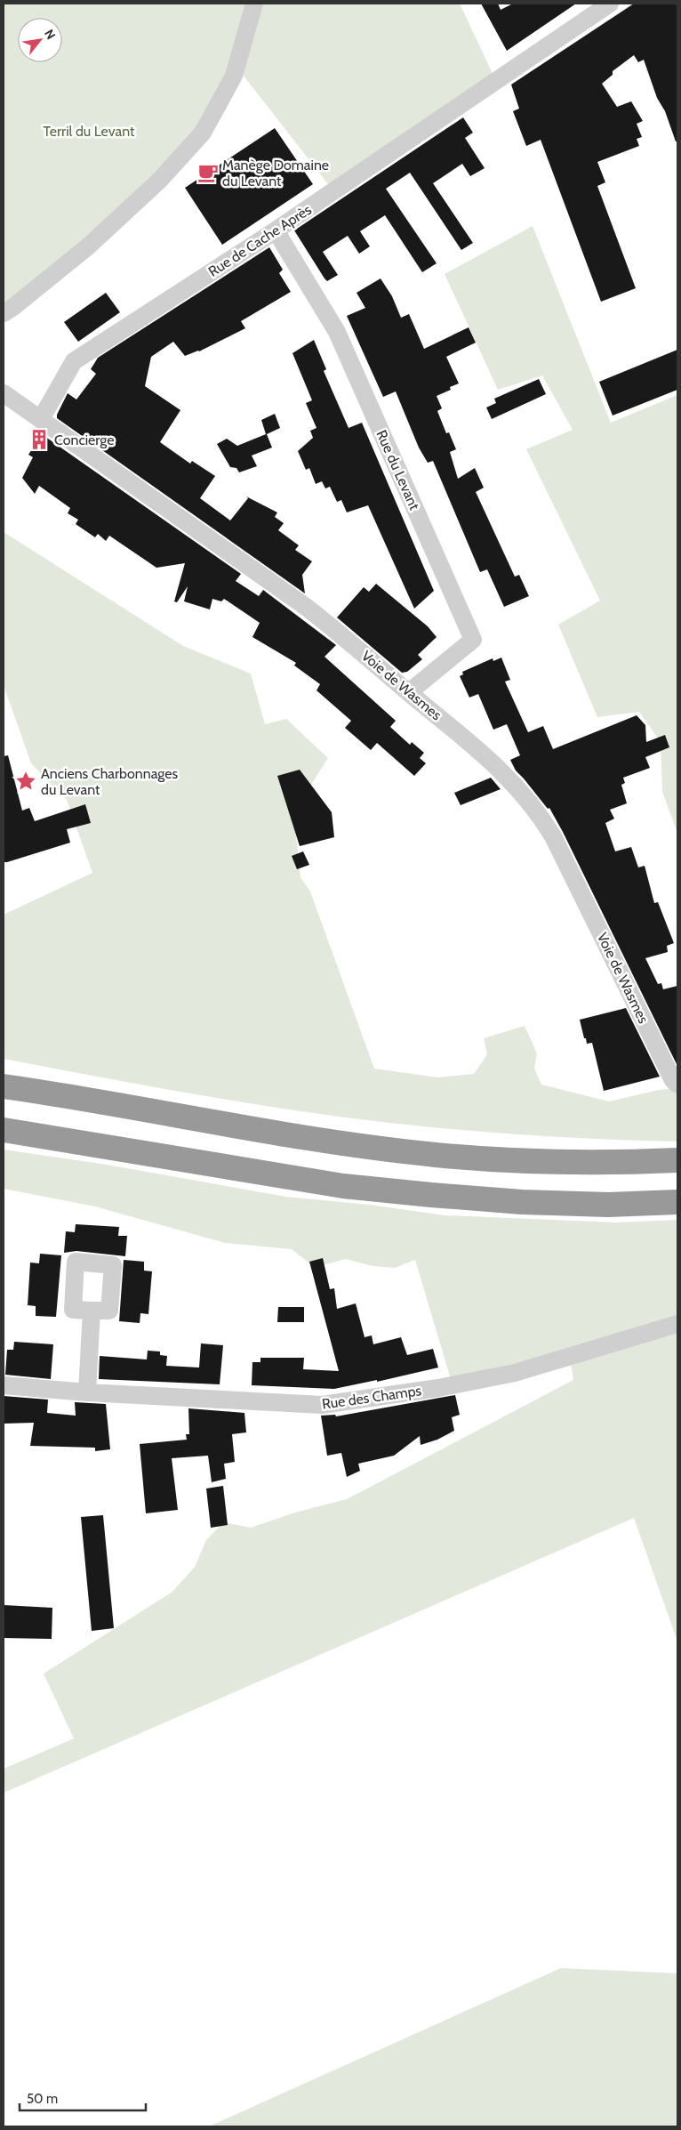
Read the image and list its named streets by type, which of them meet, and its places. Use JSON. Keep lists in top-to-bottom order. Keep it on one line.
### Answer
{"streets":{"street":["Rue de Cache Après","Rue du Levant","Voie de Wasmes","Rue des Champs"]},"crossings":[["Rue de Cache Après","Rue du Levant"],["Rue de Cache Après","Voie de Wasmes"],["Rue du Levant","Voie de Wasmes"]],"parks":["Terril du Levant"],"places":{"cafe":["Manège Domaine du Levant"],"building":["Concierge"],"place":["Anciens Charbonnages du Levant"]},"scale_bar":"50 m","north":"top right"}
